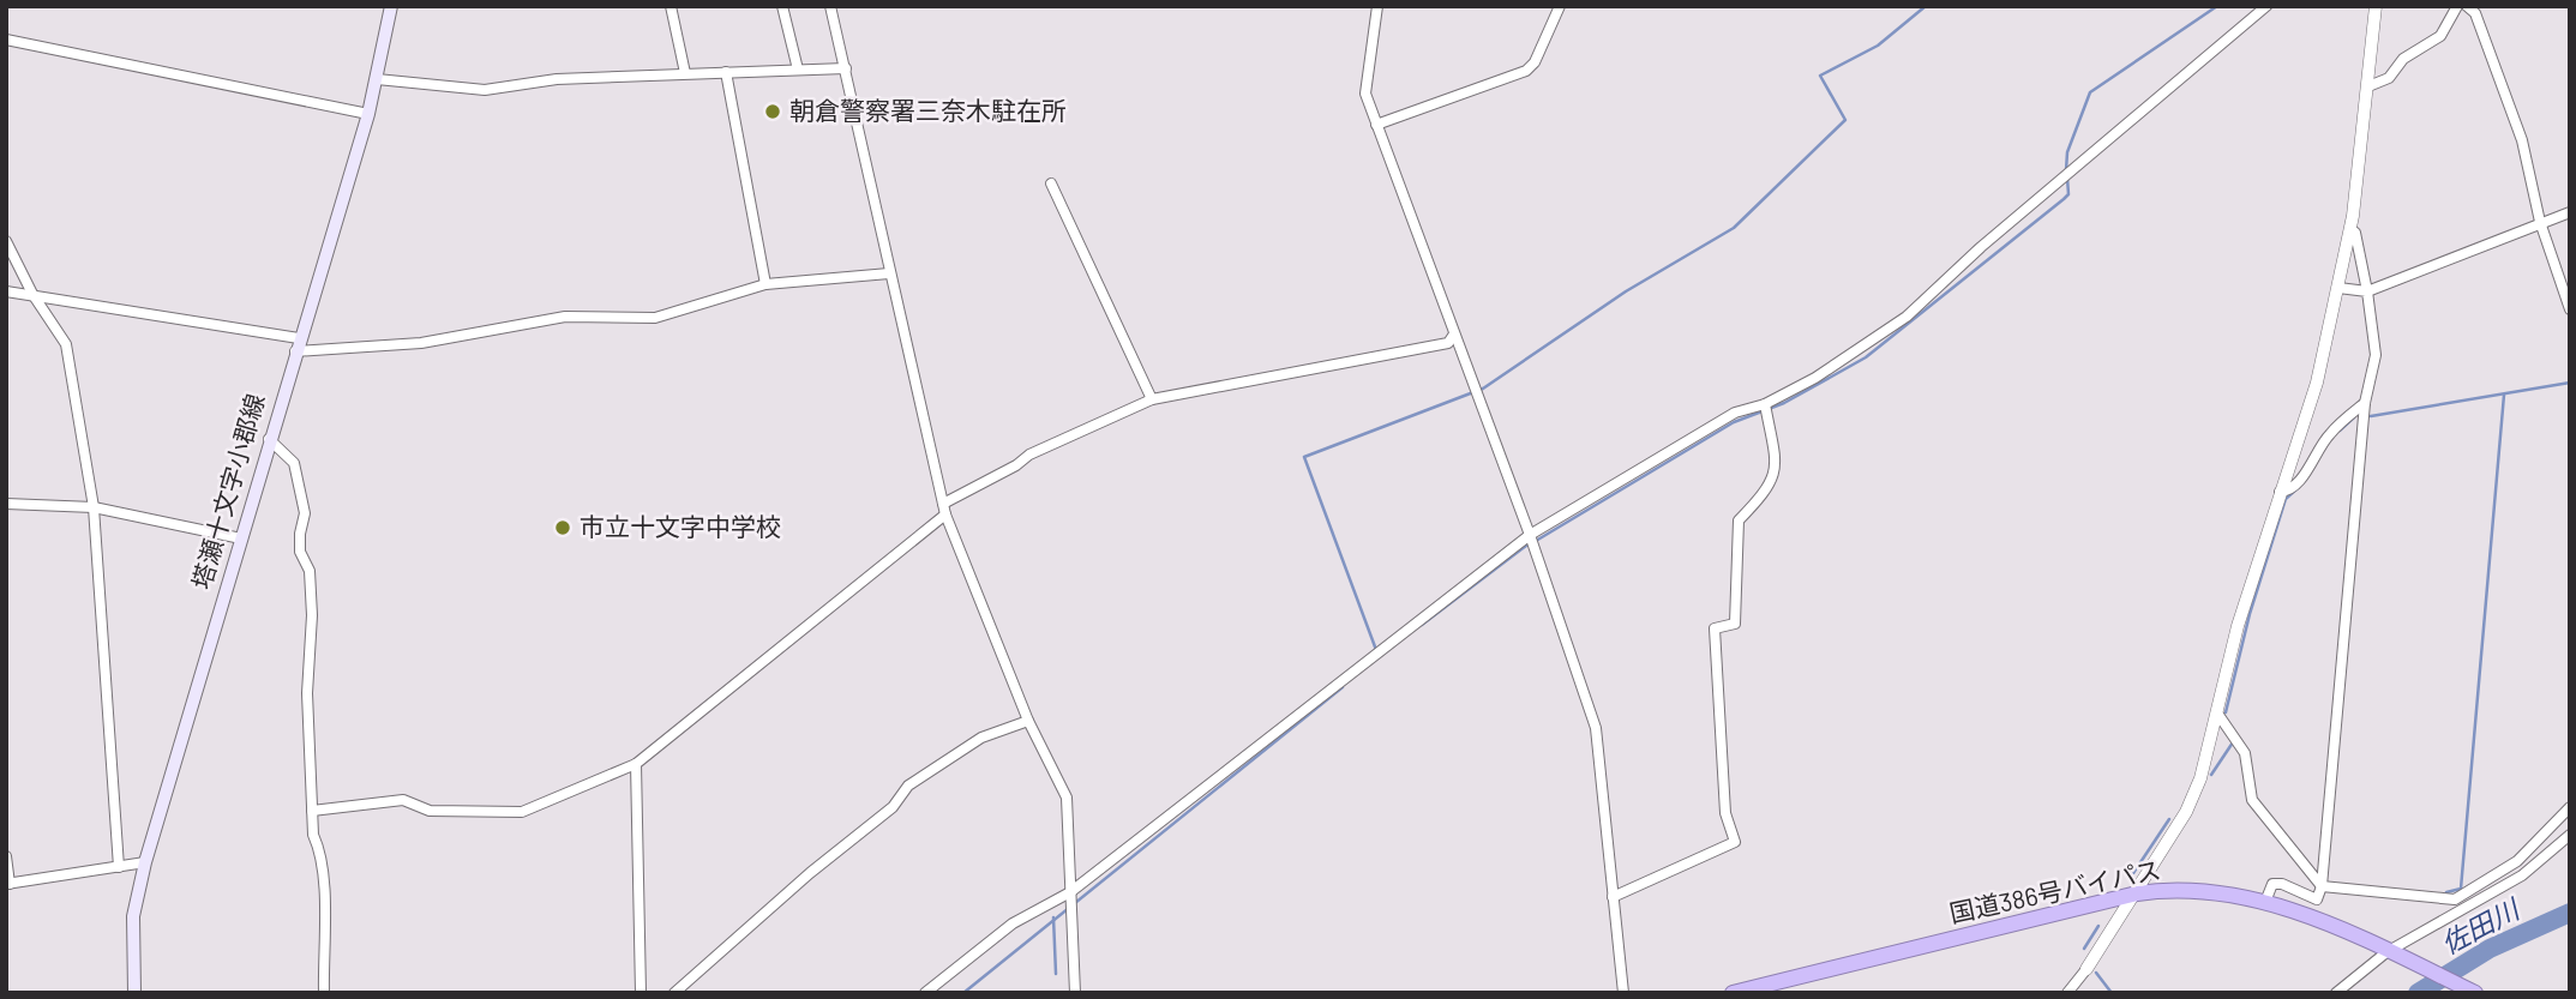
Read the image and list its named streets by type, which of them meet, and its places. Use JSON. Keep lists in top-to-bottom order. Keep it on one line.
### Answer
{"streets":{"highway":["国道386号バイパス"],"main road":["塔瀬十文字小郡線"]},"water":["佐田川"],"places":["朝倉警察署三奈木駐在所","市立十文字中学校"]}
